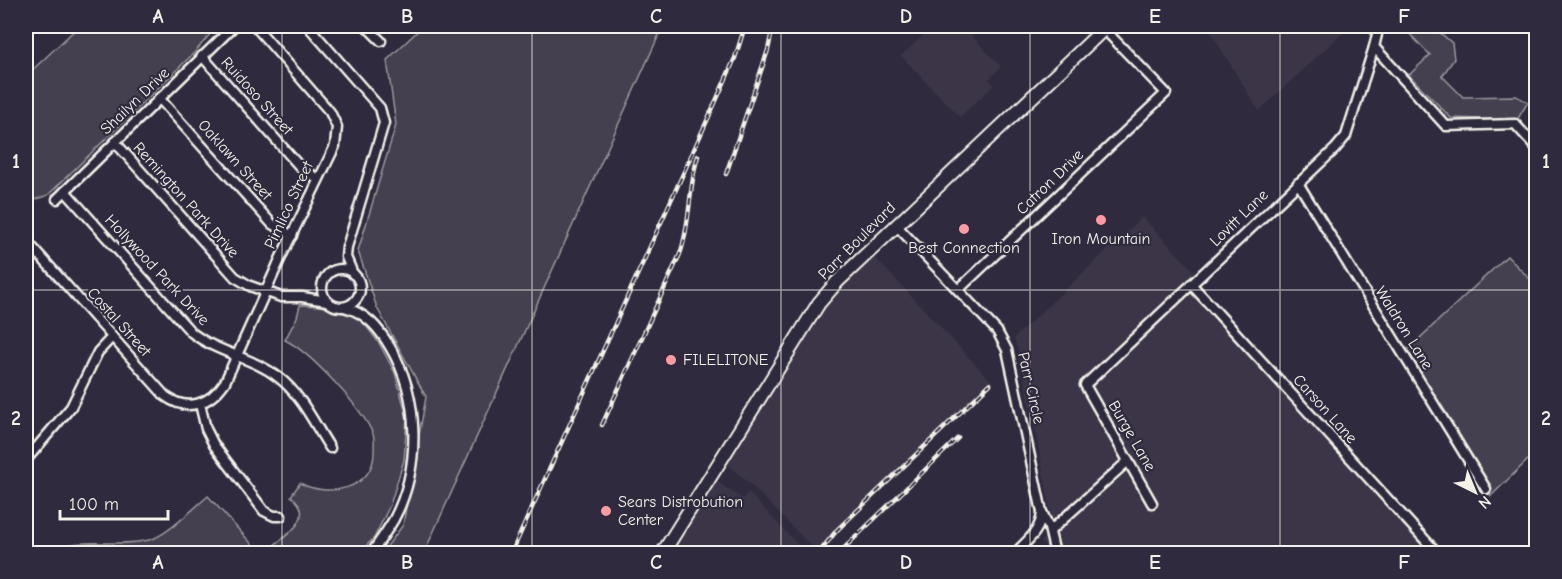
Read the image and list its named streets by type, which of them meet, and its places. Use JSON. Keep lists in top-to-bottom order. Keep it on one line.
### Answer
{"streets":{"main road":["Parr Boulevard"],"street":["Ruidoso Street","Shailyn Drive","Oaklawn Street","Catron Drive","Remington Park Drive","Pimlico Street","Lovitt Lane","Hollywood Park Drive","Costal Street","Waldron Lane","Parr Circle","Carson Lane","Burge Lane"]},"crossings":[["Ruidoso Street","Shailyn Drive"],["Ruidoso Street","Pimlico Street"],["Shailyn Drive","Oaklawn Street"],["Shailyn Drive","Remington Park Drive"],["Shailyn Drive","Hollywood Park Drive"],["Oaklawn Street","Pimlico Street"],["Catron Drive","Parr Boulevard"],["Catron Drive","Parr Circle"],["Remington Park Drive","Pimlico Street"],["Pimlico Street","Hollywood Park Drive"],["Pimlico Street","Costal Street"],["Lovitt Lane","Waldron Lane"],["Lovitt Lane","Carson Lane"],["Lovitt Lane","Burge Lane"],["Parr Boulevard","Parr Circle"]],"places":["Iron Mountain","Best Connection","FILELITONE","Sears Distrobution Center"],"scale_bar":"100 m","north":"bottom right","grid":{"columns":["A","B","C","D","E","F"],"rows":["1","2"]}}
